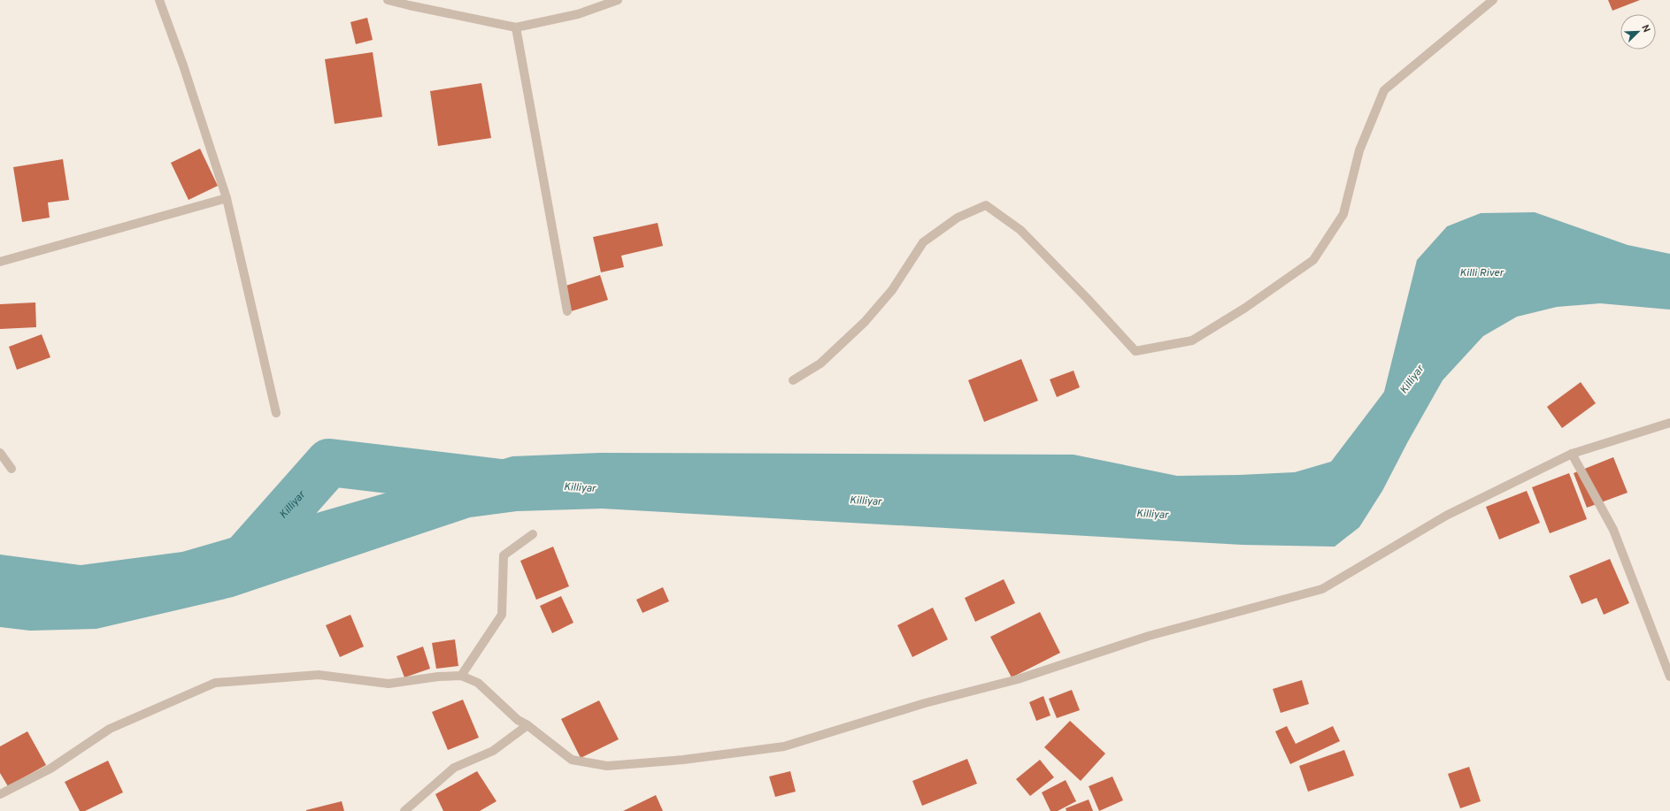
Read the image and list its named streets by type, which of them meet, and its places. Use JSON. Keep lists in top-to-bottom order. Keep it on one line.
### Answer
{"water":["Killi River","Killiyar"],"north":"top right"}
